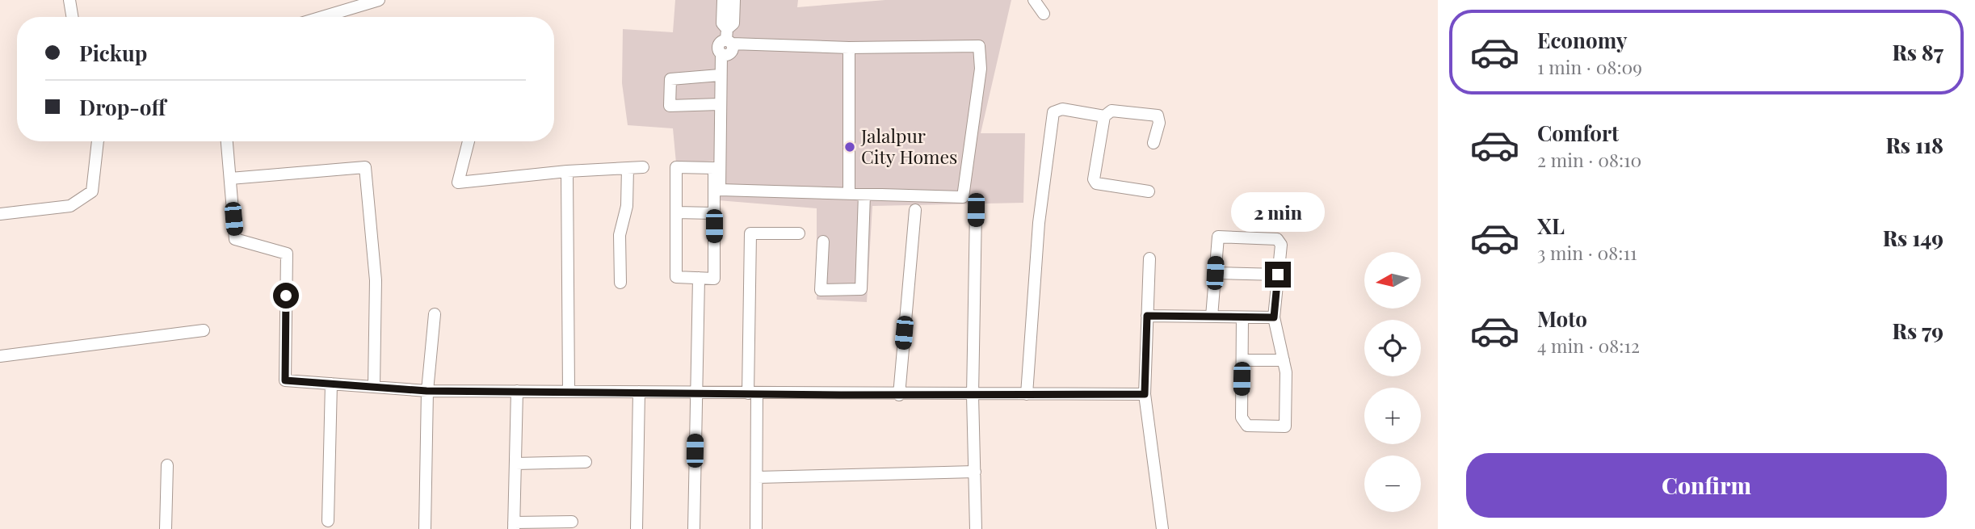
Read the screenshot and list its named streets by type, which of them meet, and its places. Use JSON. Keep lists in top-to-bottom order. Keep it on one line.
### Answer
{"places":["Jalalpur City Homes"],"north":"left","page":{"list":[{"name":"Economy","note":"1 min · 08:09","value":"Rs 87"},{"name":"Comfort","note":"2 min · 08:10","value":"Rs 118"},{"name":"XL","note":"3 min · 08:11","value":"Rs 149"},{"name":"Moto","note":"4 min · 08:12","value":"Rs 79"}],"banner":["Pickup","Drop-off"],"bubble":"2 min","map_buttons":["+","−"],"buttons":"Confirm"}}
